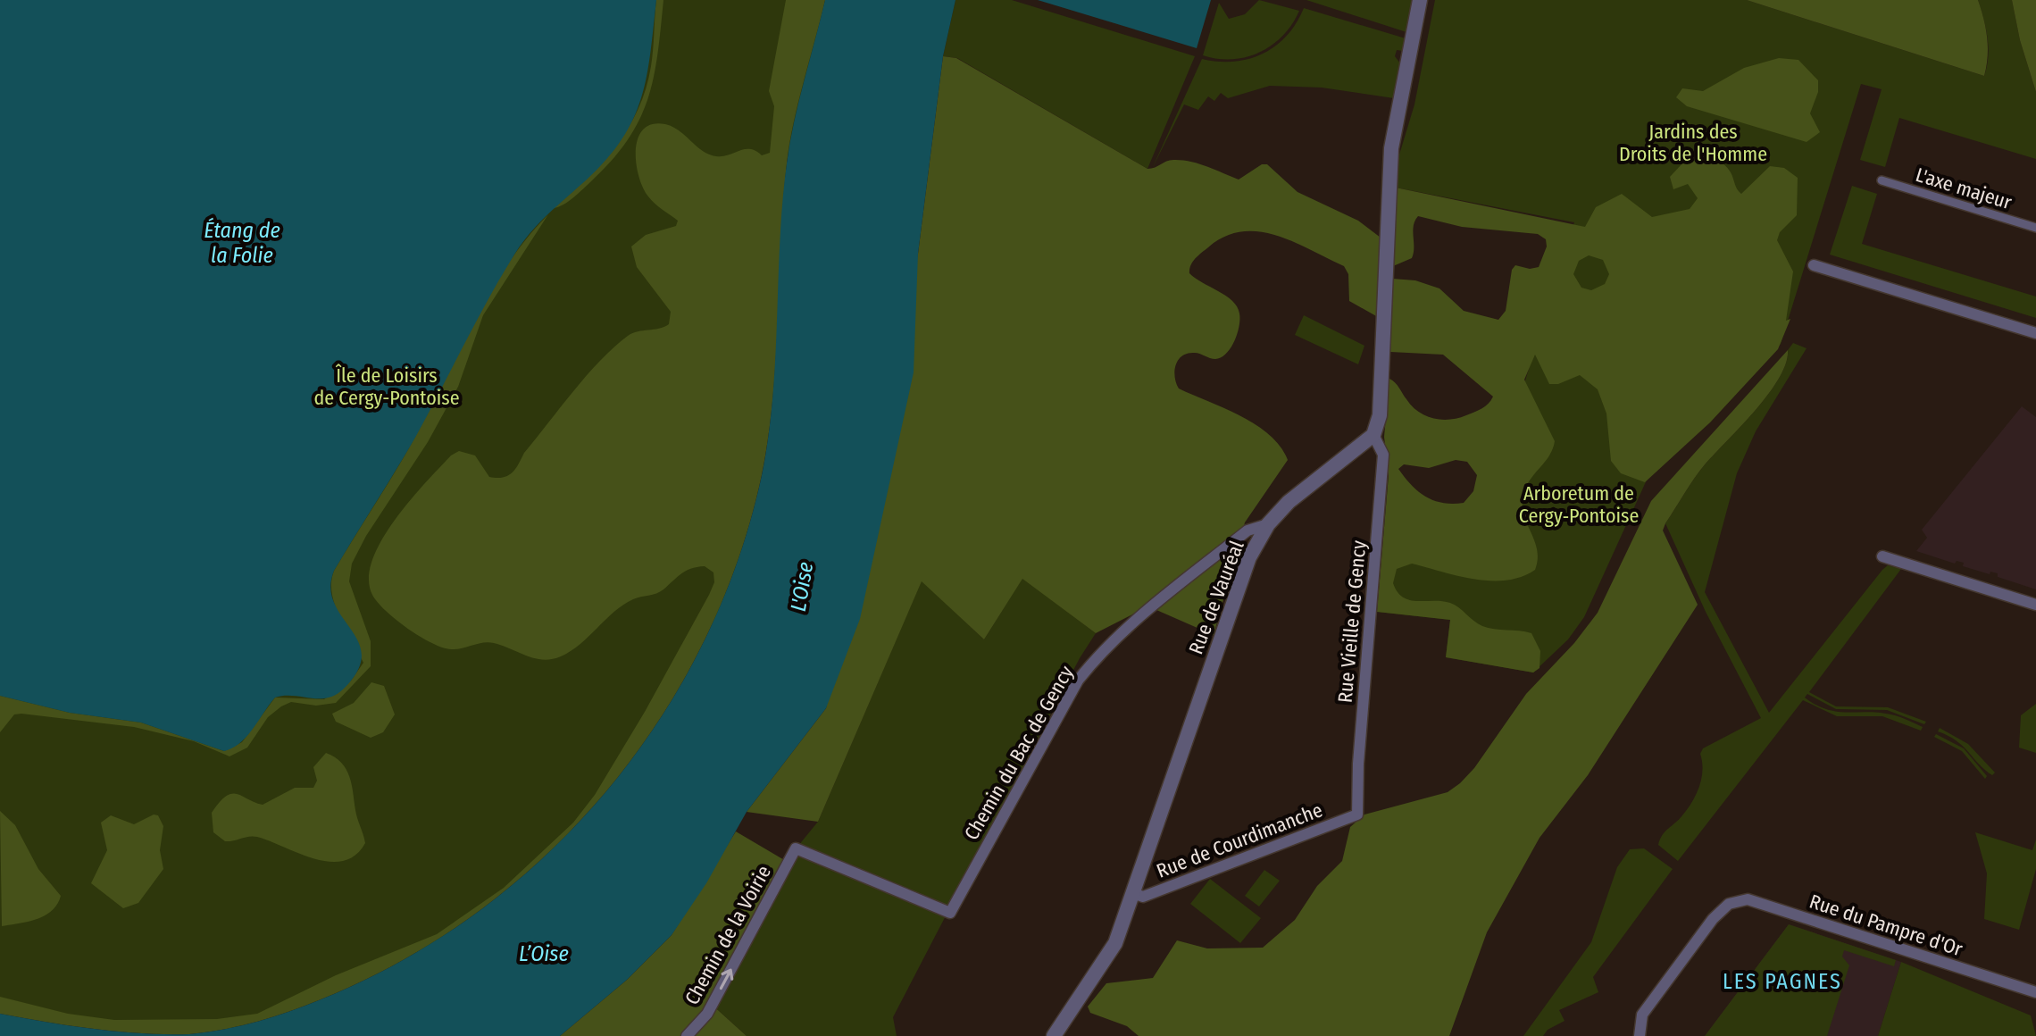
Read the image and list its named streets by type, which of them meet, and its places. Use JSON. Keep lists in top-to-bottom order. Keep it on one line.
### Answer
{"streets":{"street":["L'axe majeur","Rue de Vauréal","Rue Vieille de Gency","Chemin du Bac de Gency","Rue de Courdimanche","Rue du Pampre d'Or","Chemin de la Voirie"]},"crossings":[["Rue de Vauréal","Rue Vieille de Gency"],["Rue de Vauréal","Chemin du Bac de Gency"],["Rue de Vauréal","Rue de Courdimanche"],["Rue Vieille de Gency","Rue de Courdimanche"],["Chemin du Bac de Gency","Chemin de la Voirie"]],"one_way":["Chemin de la Voirie"],"districts":["LES PAGNES"],"water":["Étang de la Folie","L'Oise","L’Oise"],"parks":["Jardins des Droits de l'Homme","Île de Loisirs de Cergy-Pontoise","Arboretum de Cergy‐Pontoise"]}
